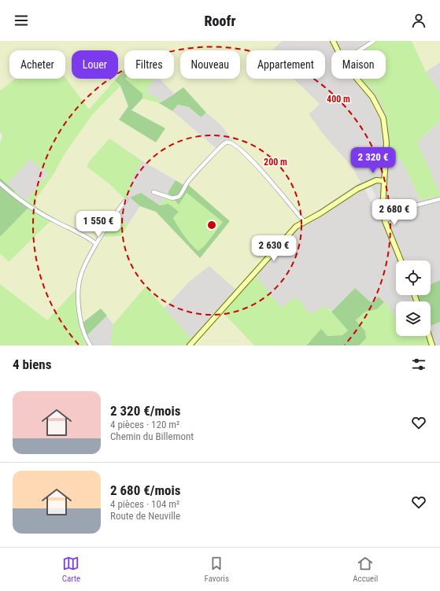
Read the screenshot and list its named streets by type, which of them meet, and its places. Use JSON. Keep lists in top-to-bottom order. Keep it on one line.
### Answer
{"page":{"header":"Roofr","chip":["Acheter","Louer","Filtres","Nouveau","Appartement","Maison"],"price":["2 320 €","2 680 €","1 550 €","2 630 €"],"heading":"4 biens","list":[{"name":"2 320 €/mois","note":"4 pièces · 120 m² · Chemin du Billemont"},{"name":"2 680 €/mois","note":"4 pièces · 104 m² · Route de Neuville"}],"tabs":["Carte","Favoris","Accueil"]},"rings":["400 m","200 m"]}
